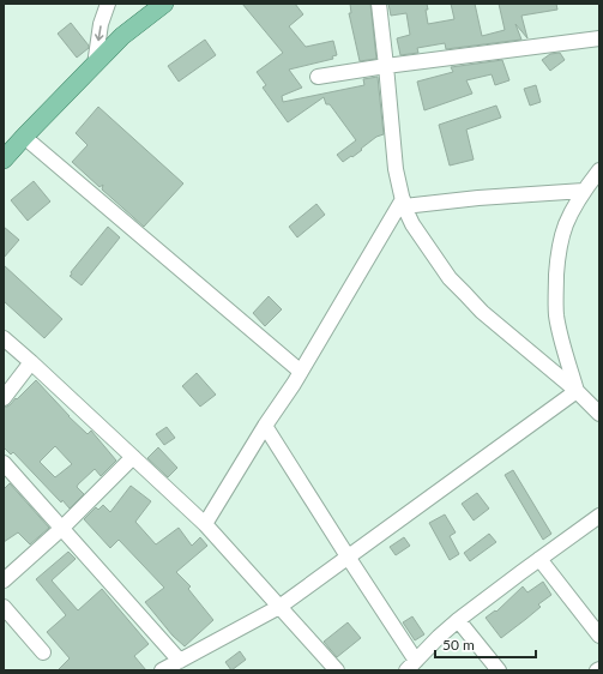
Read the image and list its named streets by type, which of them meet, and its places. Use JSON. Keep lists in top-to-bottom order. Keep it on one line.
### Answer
{"scale_bar":"50 m"}
